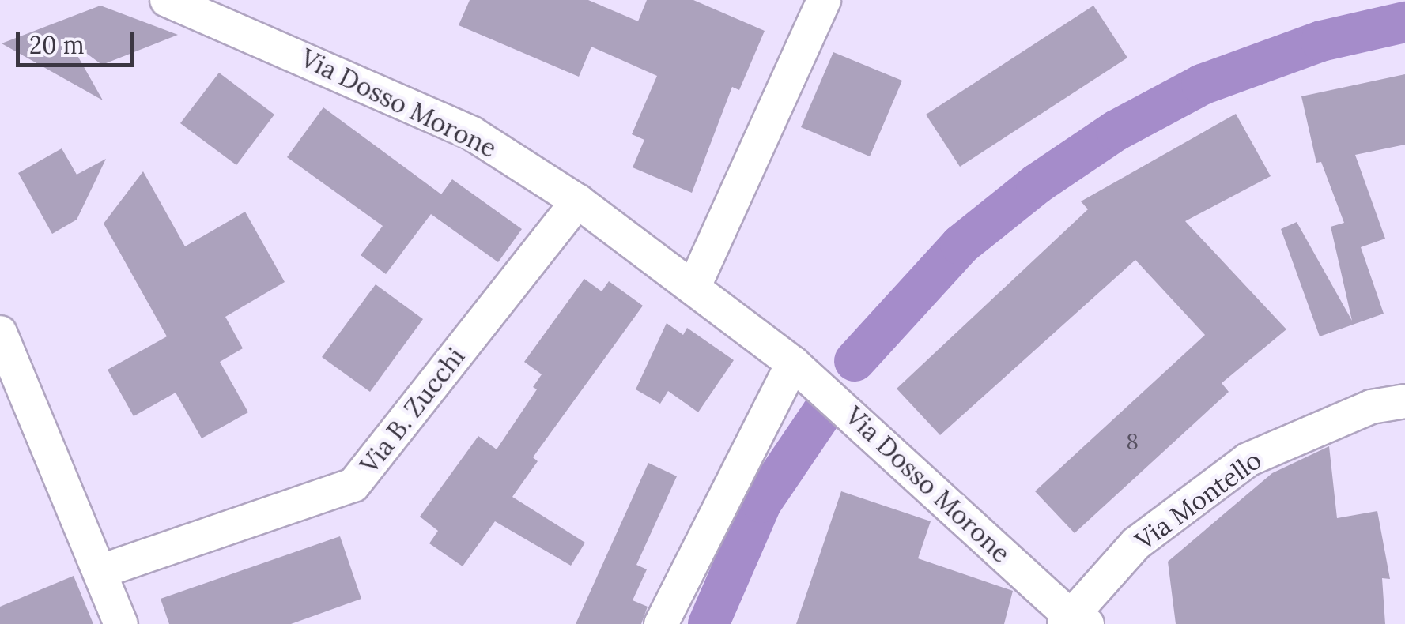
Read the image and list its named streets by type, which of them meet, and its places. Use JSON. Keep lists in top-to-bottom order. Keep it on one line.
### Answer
{"streets":{"street":["Via Dosso Morone","Via B. Zucchi","Via Montello"]},"crossings":[["Via Dosso Morone","Via B. Zucchi"],["Via Dosso Morone","Via Montello"]],"house_numbers":["8"],"scale_bar":"20 m"}
